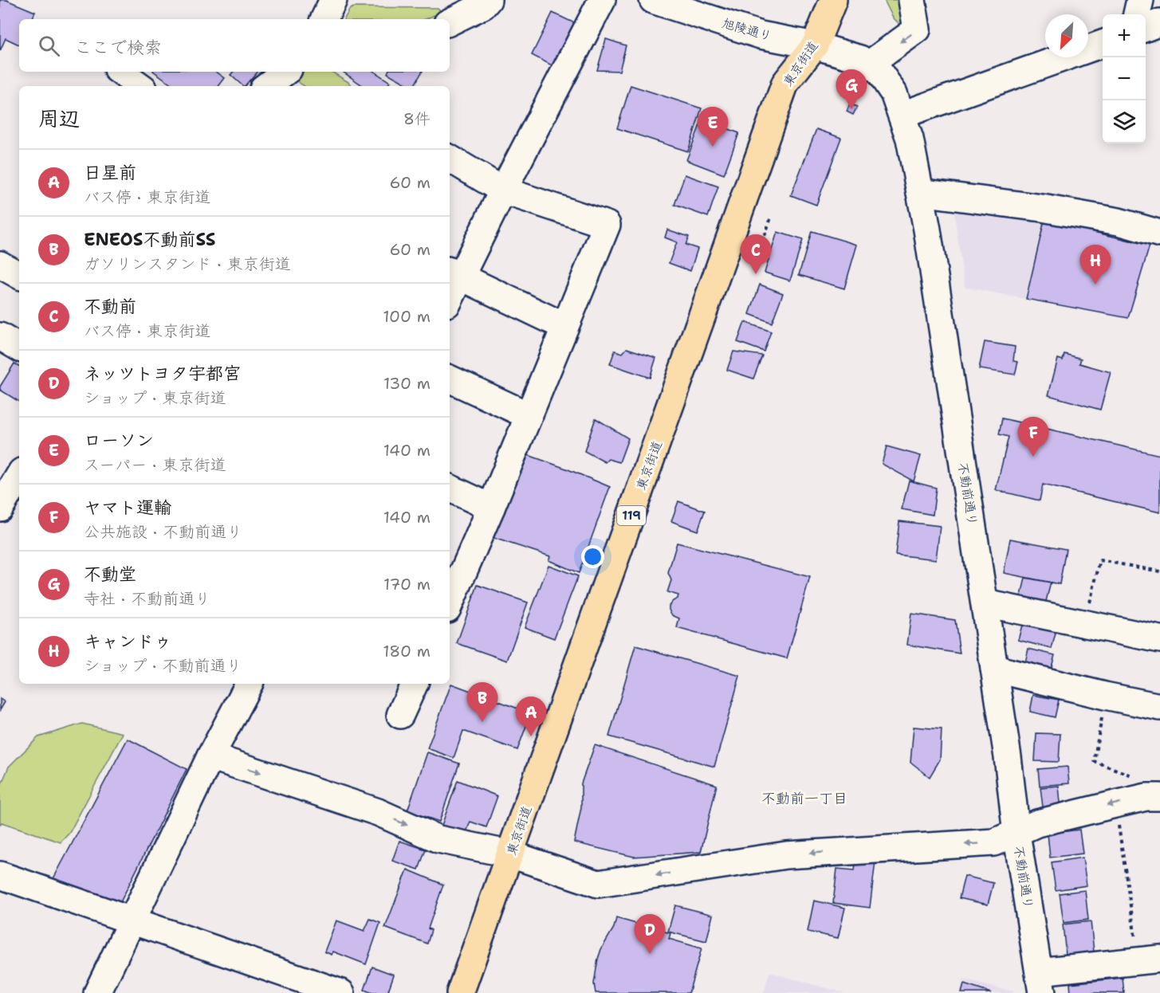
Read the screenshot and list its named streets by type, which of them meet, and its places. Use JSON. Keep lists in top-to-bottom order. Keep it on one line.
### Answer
{"streets":{"highway":["東京街道","119"],"street":["旭陵通り","不動前通り"]},"crossings":[["旭陵通り","東京街道"],["旭陵通り","不動前通り"],["東京街道","不動前通り"]],"districts":["不動前一丁目"],"north":"bottom left","page":{"map_buttons":["+","−"],"search":"ここで検索","pins":["G","E","C","H","F","B","A","D"],"heading":["周辺","8件"],"list":[{"mark":"A","name":"日星前","note":"バス停 · 東京街道","value":"60 m"},{"mark":"B","name":"ENEOS不動前SS","note":"ガソリンスタンド · 東京街道","value":"60 m"},{"mark":"C","name":"不動前","note":"バス停 · 東京街道","value":"100 m"},{"mark":"D","name":"ネッツトヨタ宇都宮","note":"ショップ · 東京街道","value":"130 m"},{"mark":"E","name":"ローソン","note":"スーパー · 東京街道","value":"140 m"},{"mark":"F","name":"ヤマト運輸","note":"公共施設 · 不動前通り","value":"140 m"},{"mark":"G","name":"不動堂","note":"寺社 · 不動前通り","value":"170 m"},{"mark":"H","name":"キャンドゥ","note":"ショップ · 不動前通り","value":"180 m"}]}}
